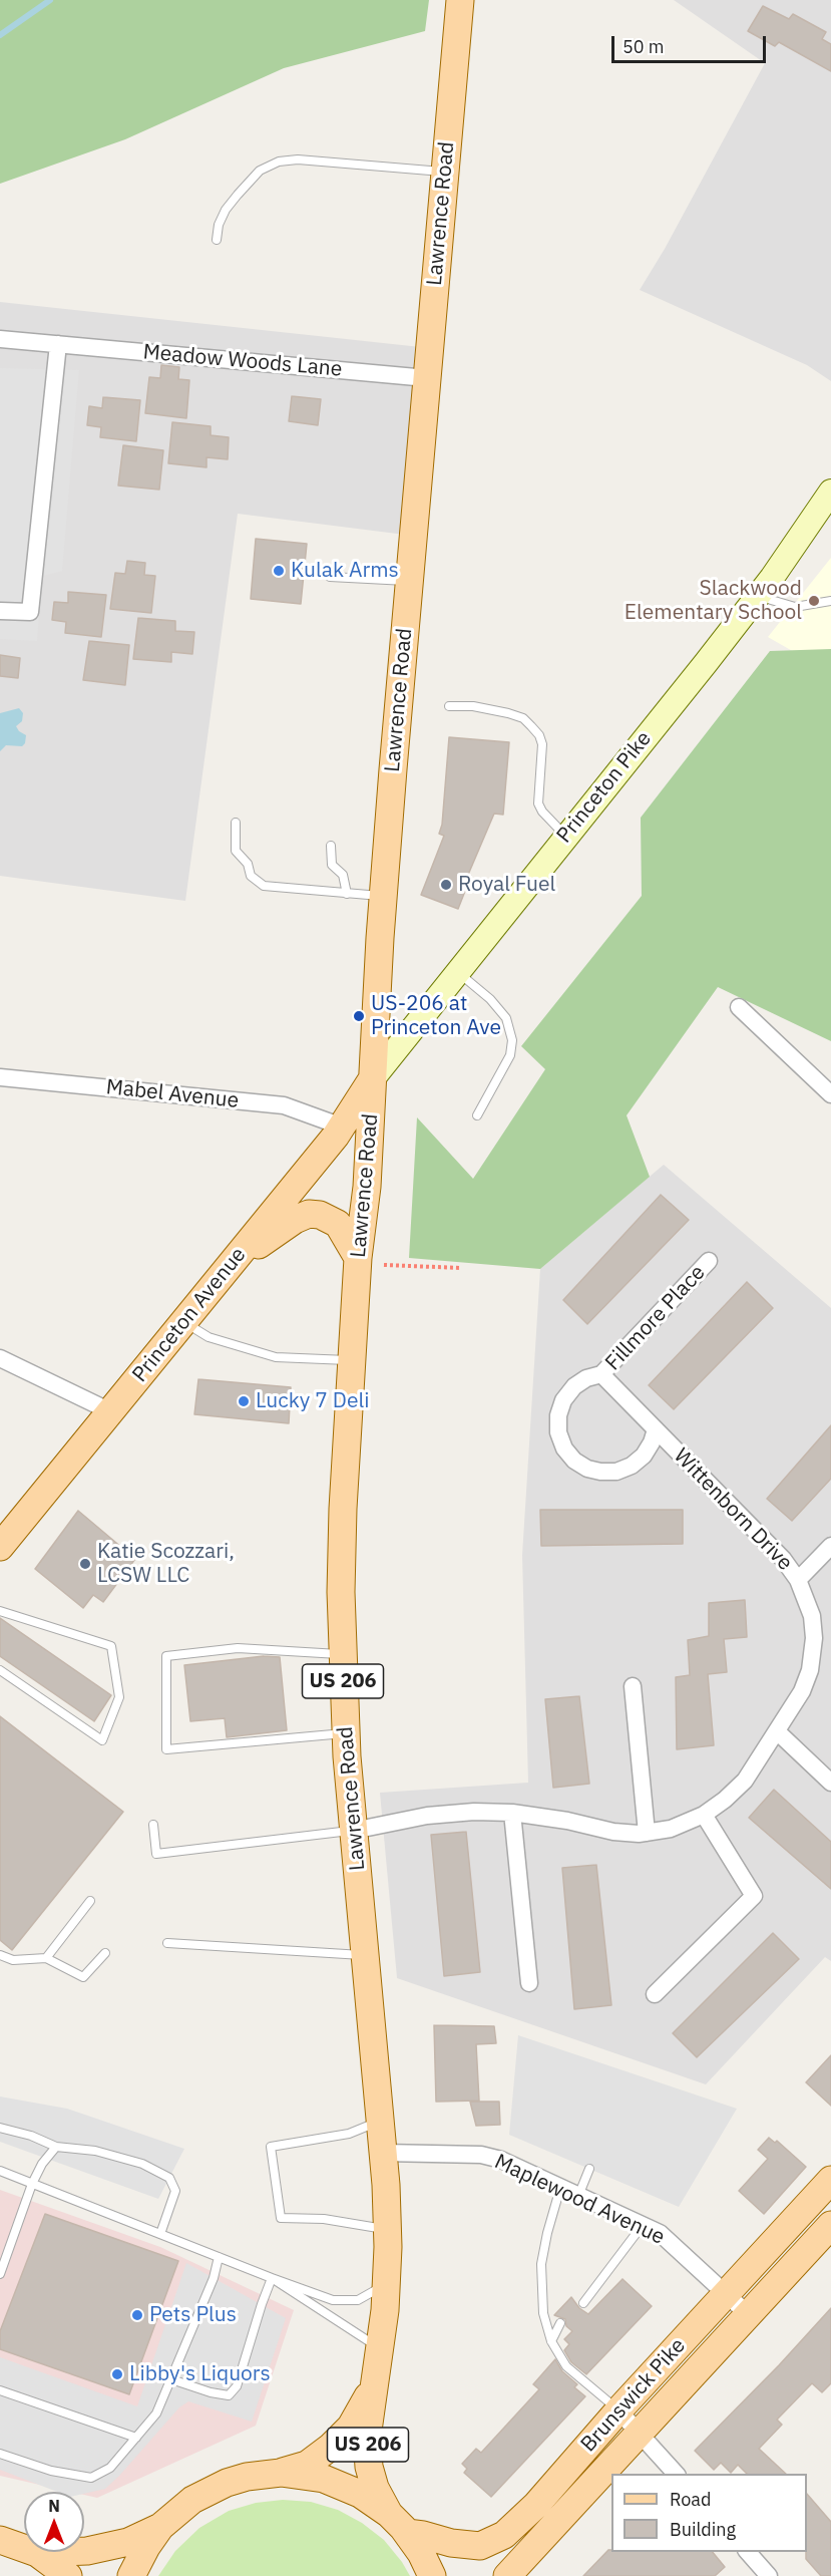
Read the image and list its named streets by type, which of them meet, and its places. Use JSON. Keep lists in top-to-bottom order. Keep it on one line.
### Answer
{"streets":{"main road":["Lawrence Road","Princeton Pike","Princeton Avenue","US 206","Brunswick Pike"],"street":["Meadow Woods Lane","Mabel Avenue","Fillmore Place","Wittenborn Drive","Maplewood Avenue"]},"crossings":[["Lawrence Road","Meadow Woods Lane"],["Lawrence Road","Princeton Pike"],["Lawrence Road","Princeton Avenue"],["Lawrence Road","Wittenborn Drive"],["Lawrence Road","US 206"],["Lawrence Road","Maplewood Avenue"],["Princeton Pike","Princeton Avenue"],["Mabel Avenue","Princeton Avenue"],["Fillmore Place","Wittenborn Drive"],["US 206","Brunswick Pike"],["Maplewood Avenue","Brunswick Pike"]],"places":["Kulak Arms","Slackwood Elementary School","Royal Fuel","US-206 at Princeton Ave","Lucky 7 Deli","Katie Scozzari, LCSW LLC","Pets Plus","Libby's Liquors"],"legend":["Road","Building"],"scale_bar":"50 m","north":"top"}
